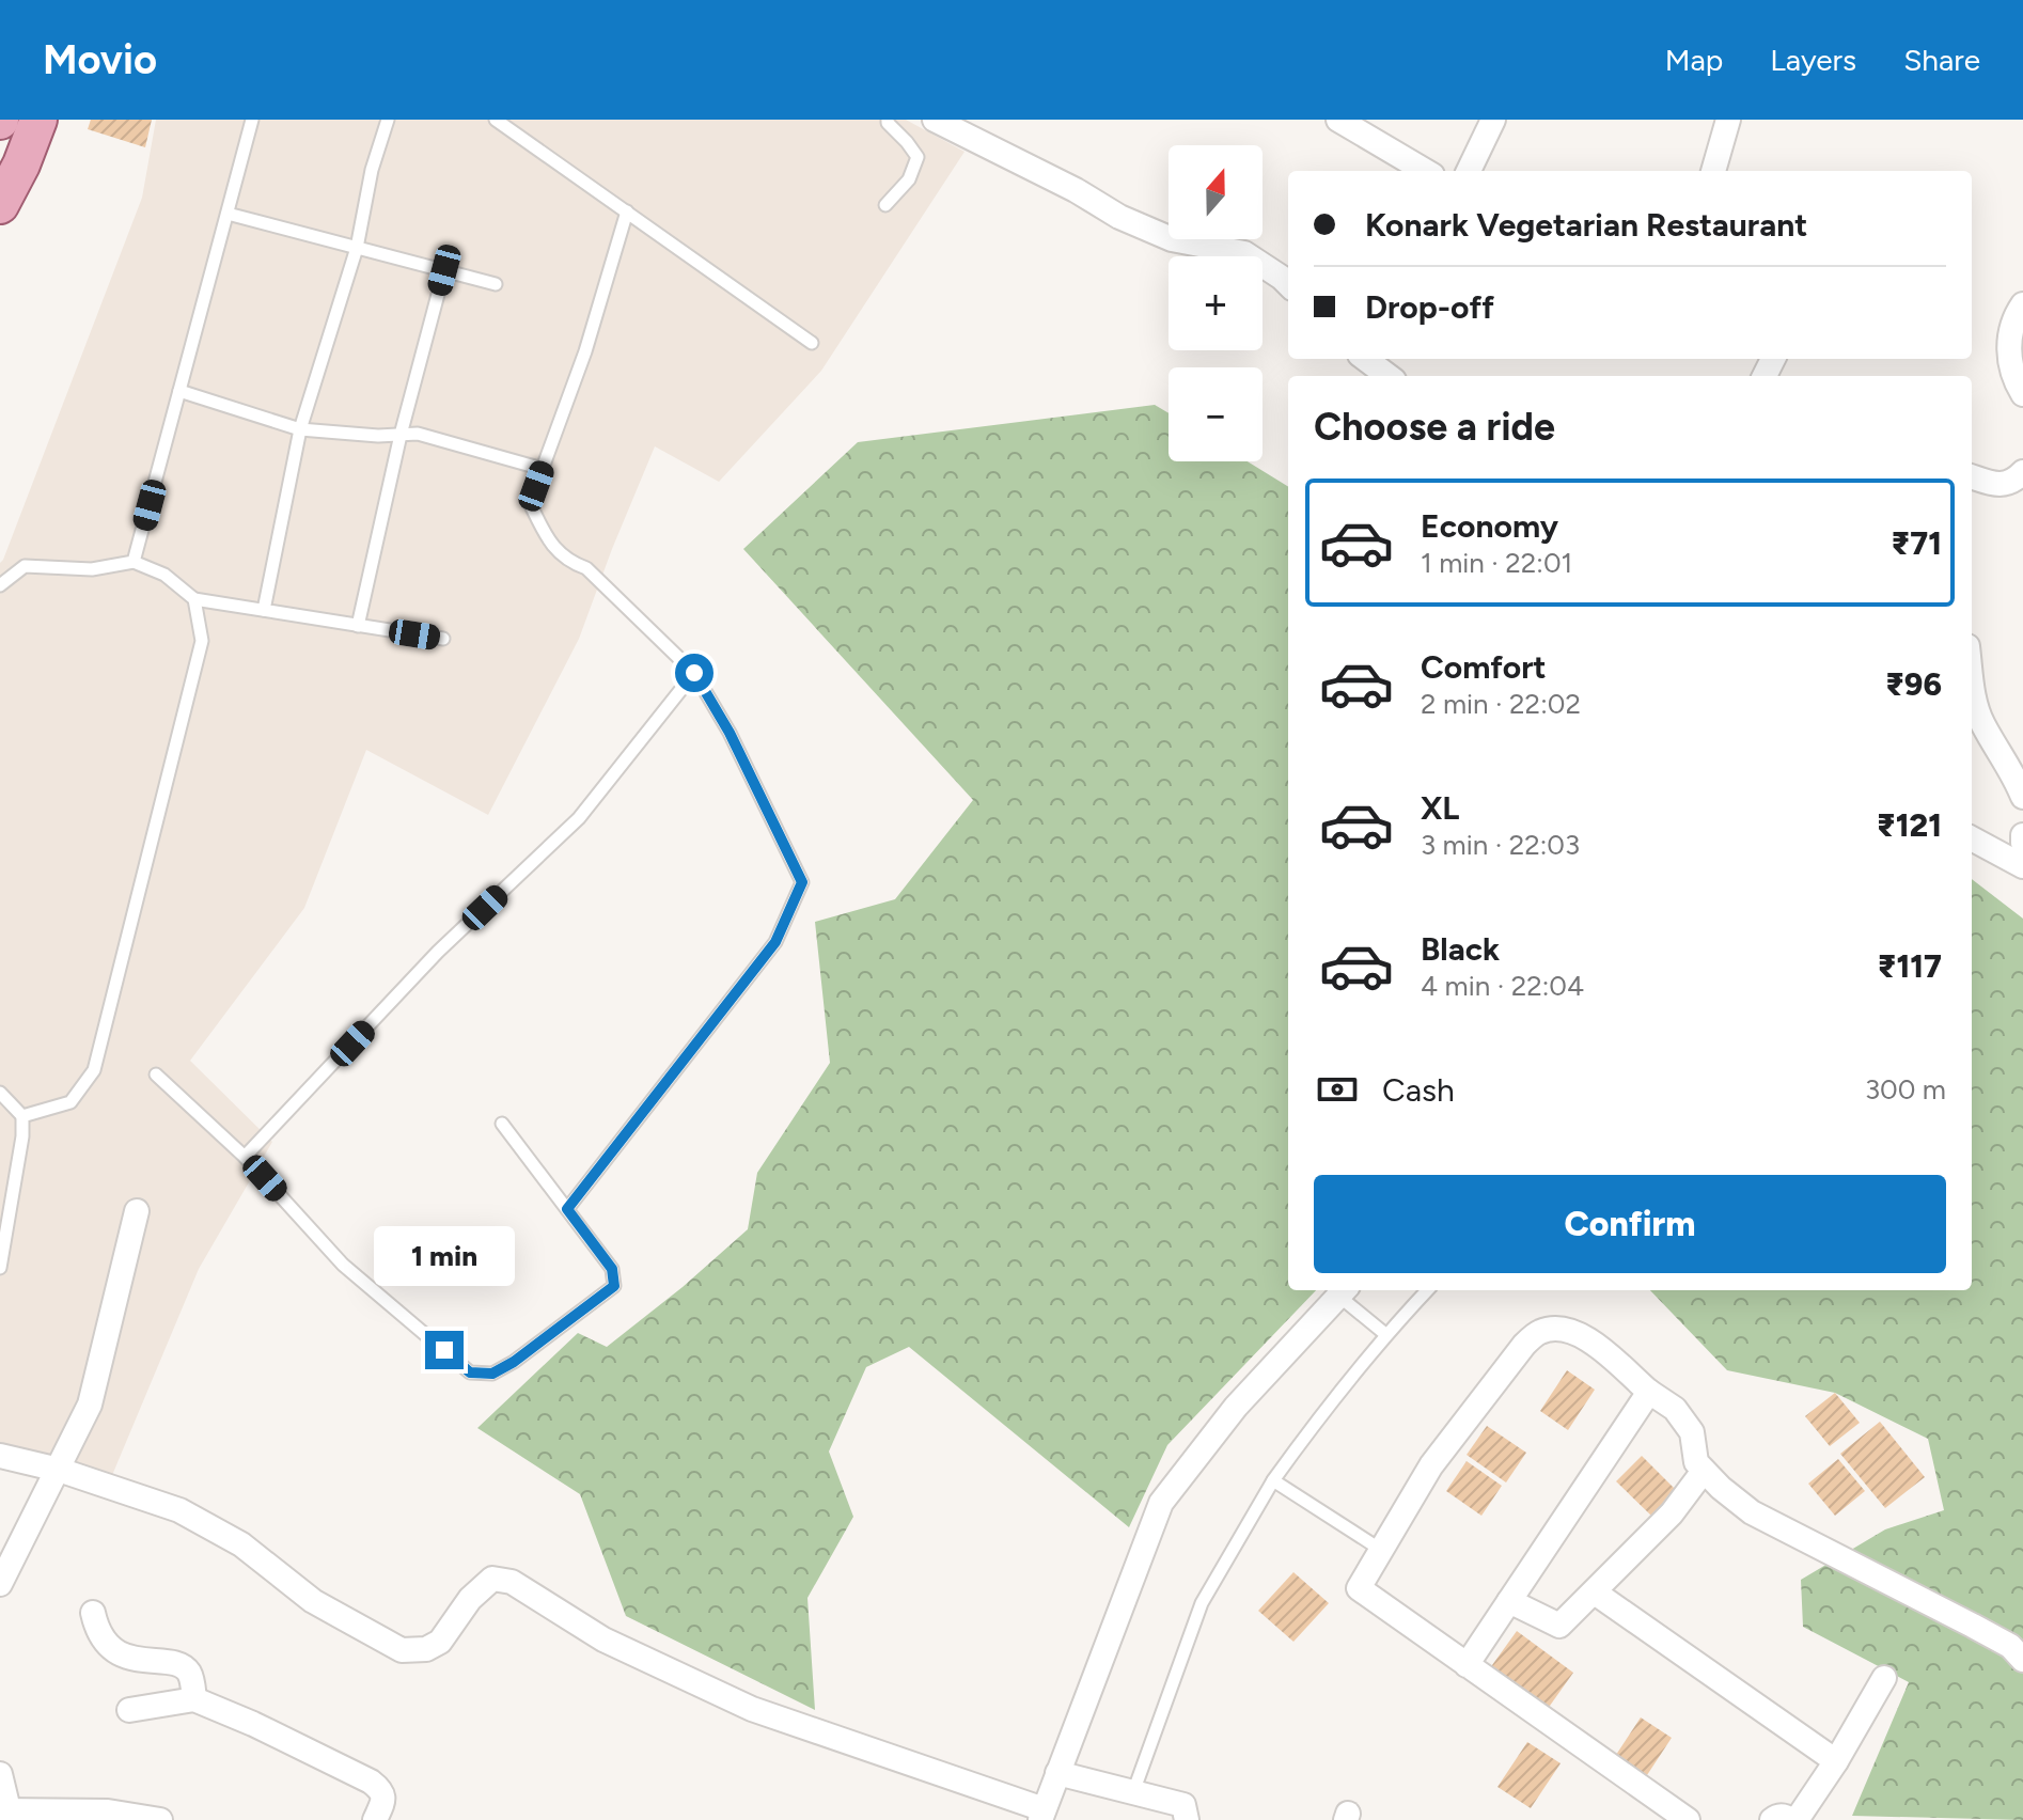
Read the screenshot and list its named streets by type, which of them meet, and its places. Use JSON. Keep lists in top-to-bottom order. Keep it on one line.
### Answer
{"north":"top","page":{"header":"Movio","nav":["Map","Layers","Share"],"map_buttons":["+","−"],"banner":["Konark Vegetarian Restaurant","Drop-off"],"heading":"Choose a ride","list":[{"name":"Economy","note":"1 min · 22:01","value":"₹71"},{"name":"Comfort","note":"2 min · 22:02","value":"₹96"},{"name":"XL","note":"3 min · 22:03","value":"₹121"},{"name":"Black","note":"4 min · 22:04","value":"₹117"}],"pay":["Cash","300 m"],"buttons":"Confirm","bubble":"1 min"}}
